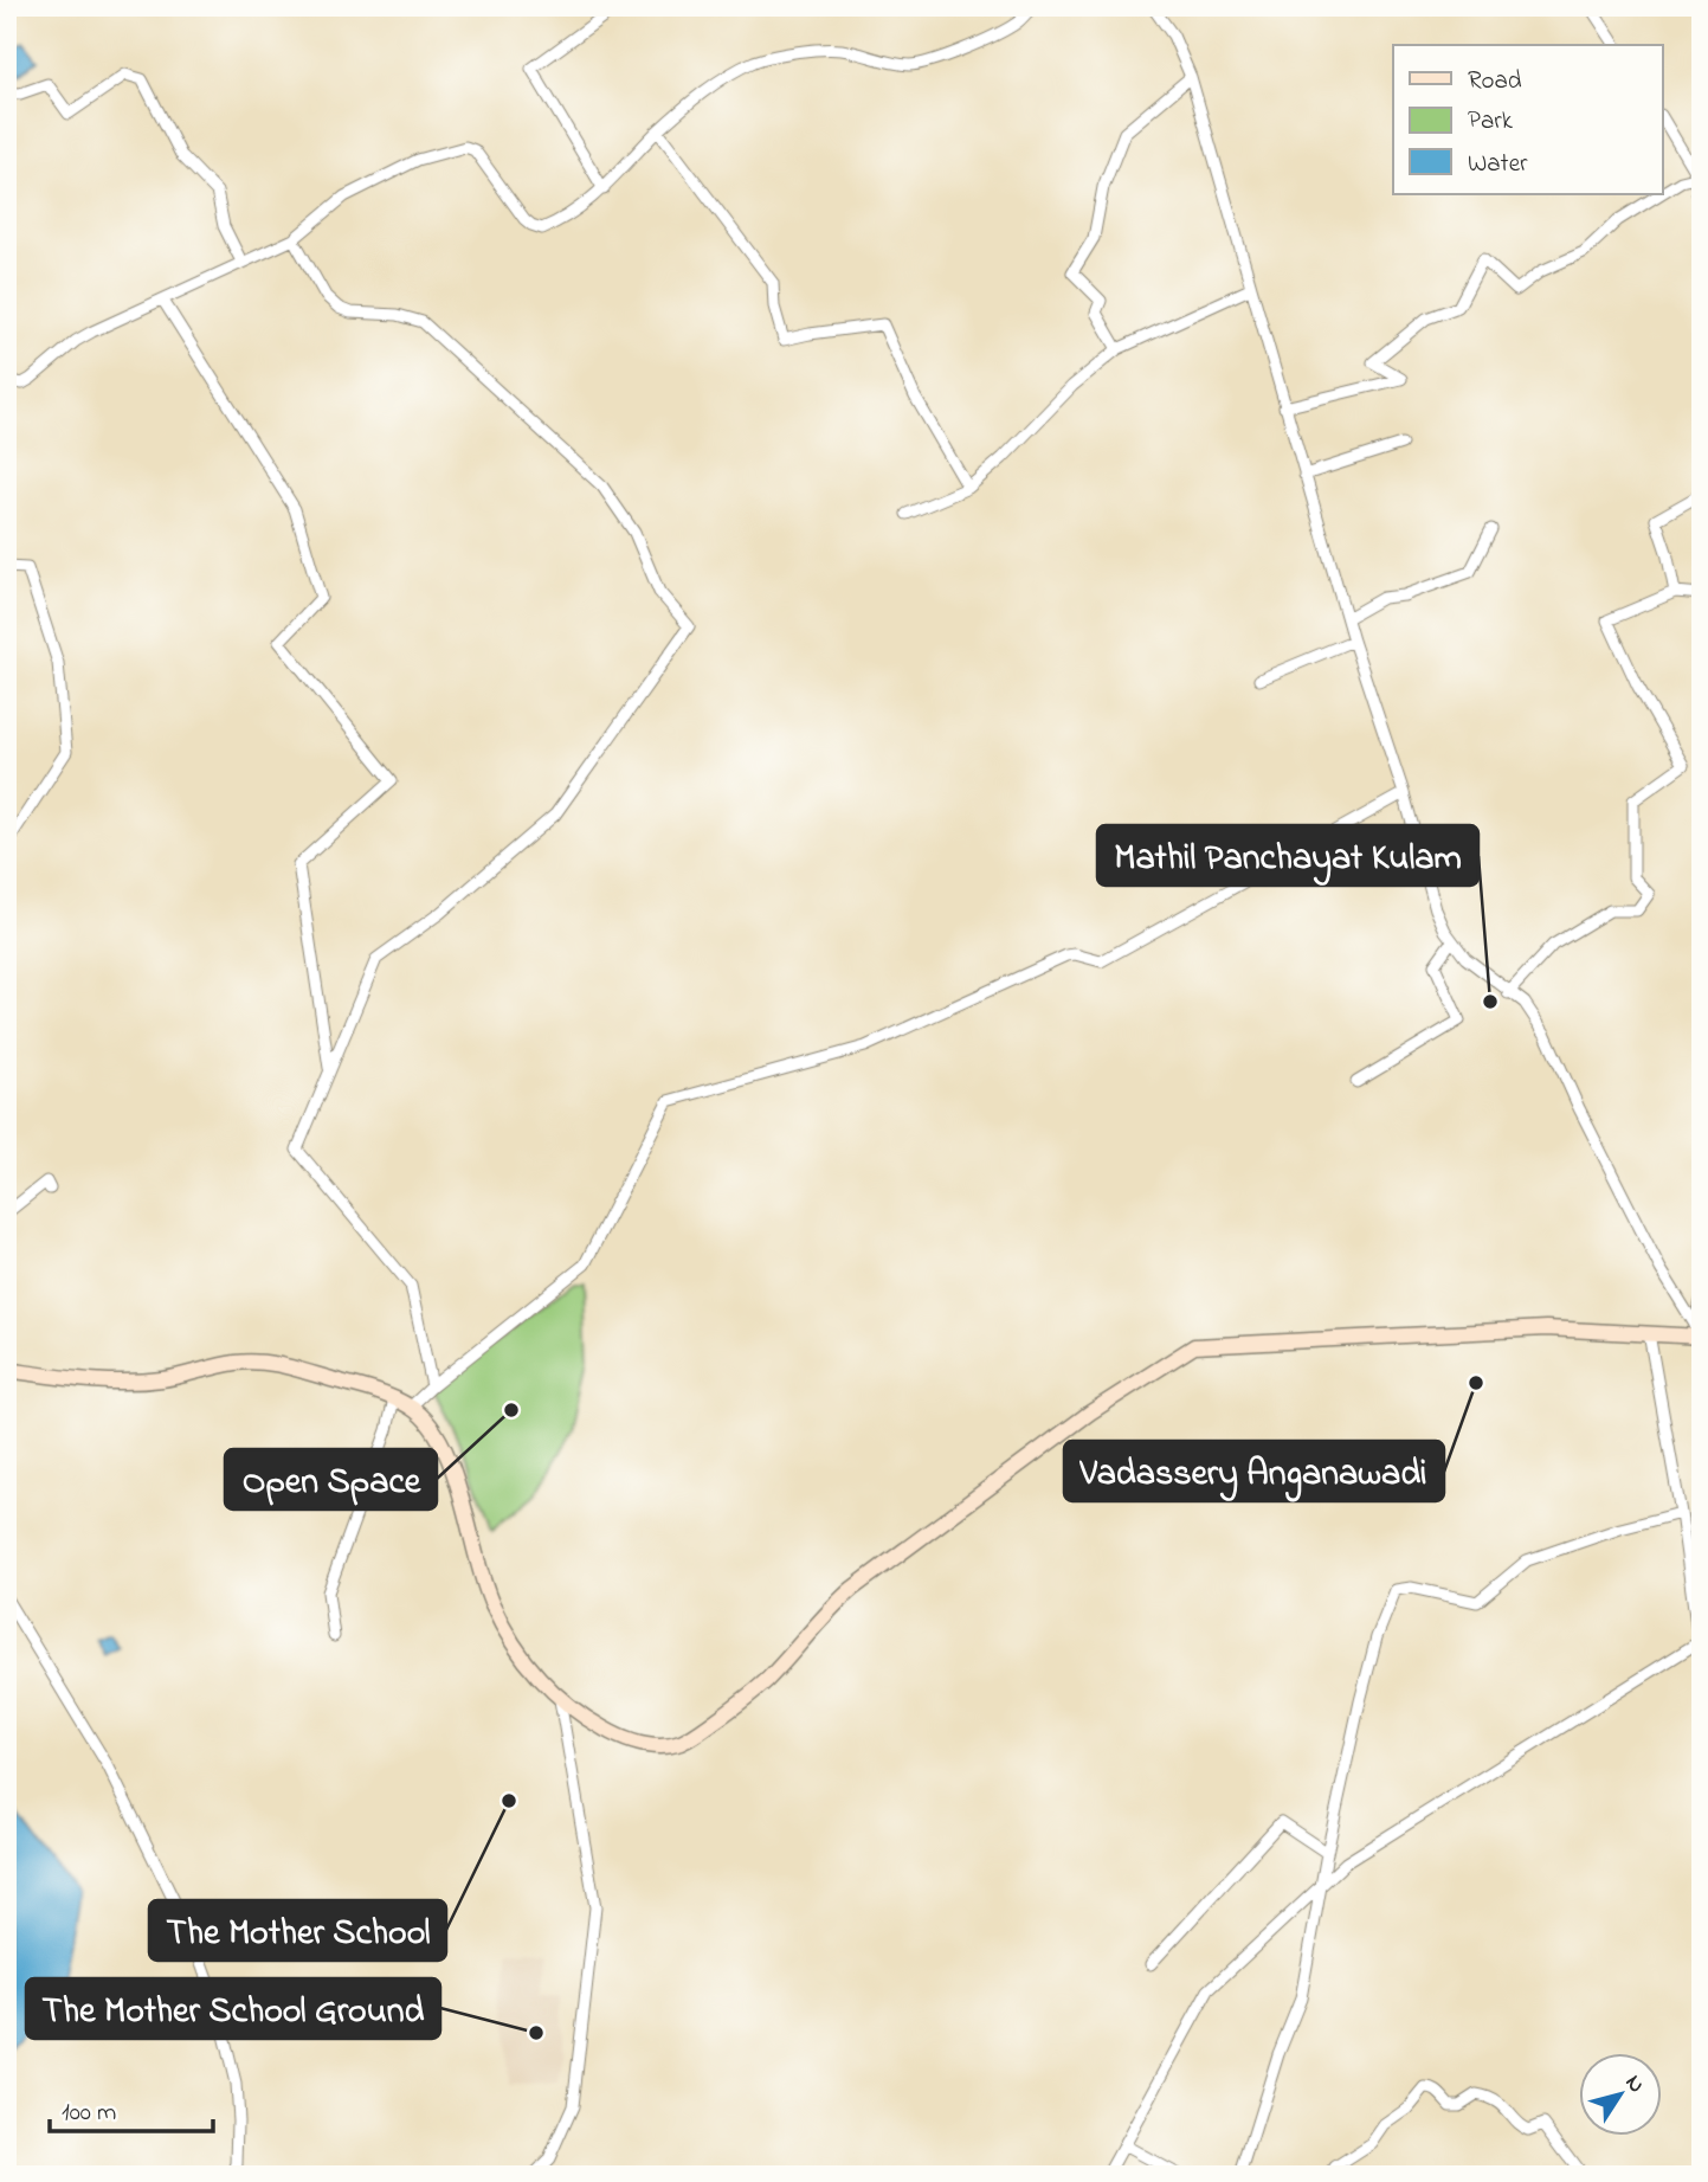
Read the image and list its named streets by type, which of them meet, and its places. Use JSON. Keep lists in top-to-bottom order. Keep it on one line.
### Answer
{"places":["Mathil Panchayat Kulam","Vadassery Anganawadi","Open Space","The Mother School","The Mother School Ground"],"legend":["Road","Park","Water"],"scale_bar":"100 m","north":"top right"}
